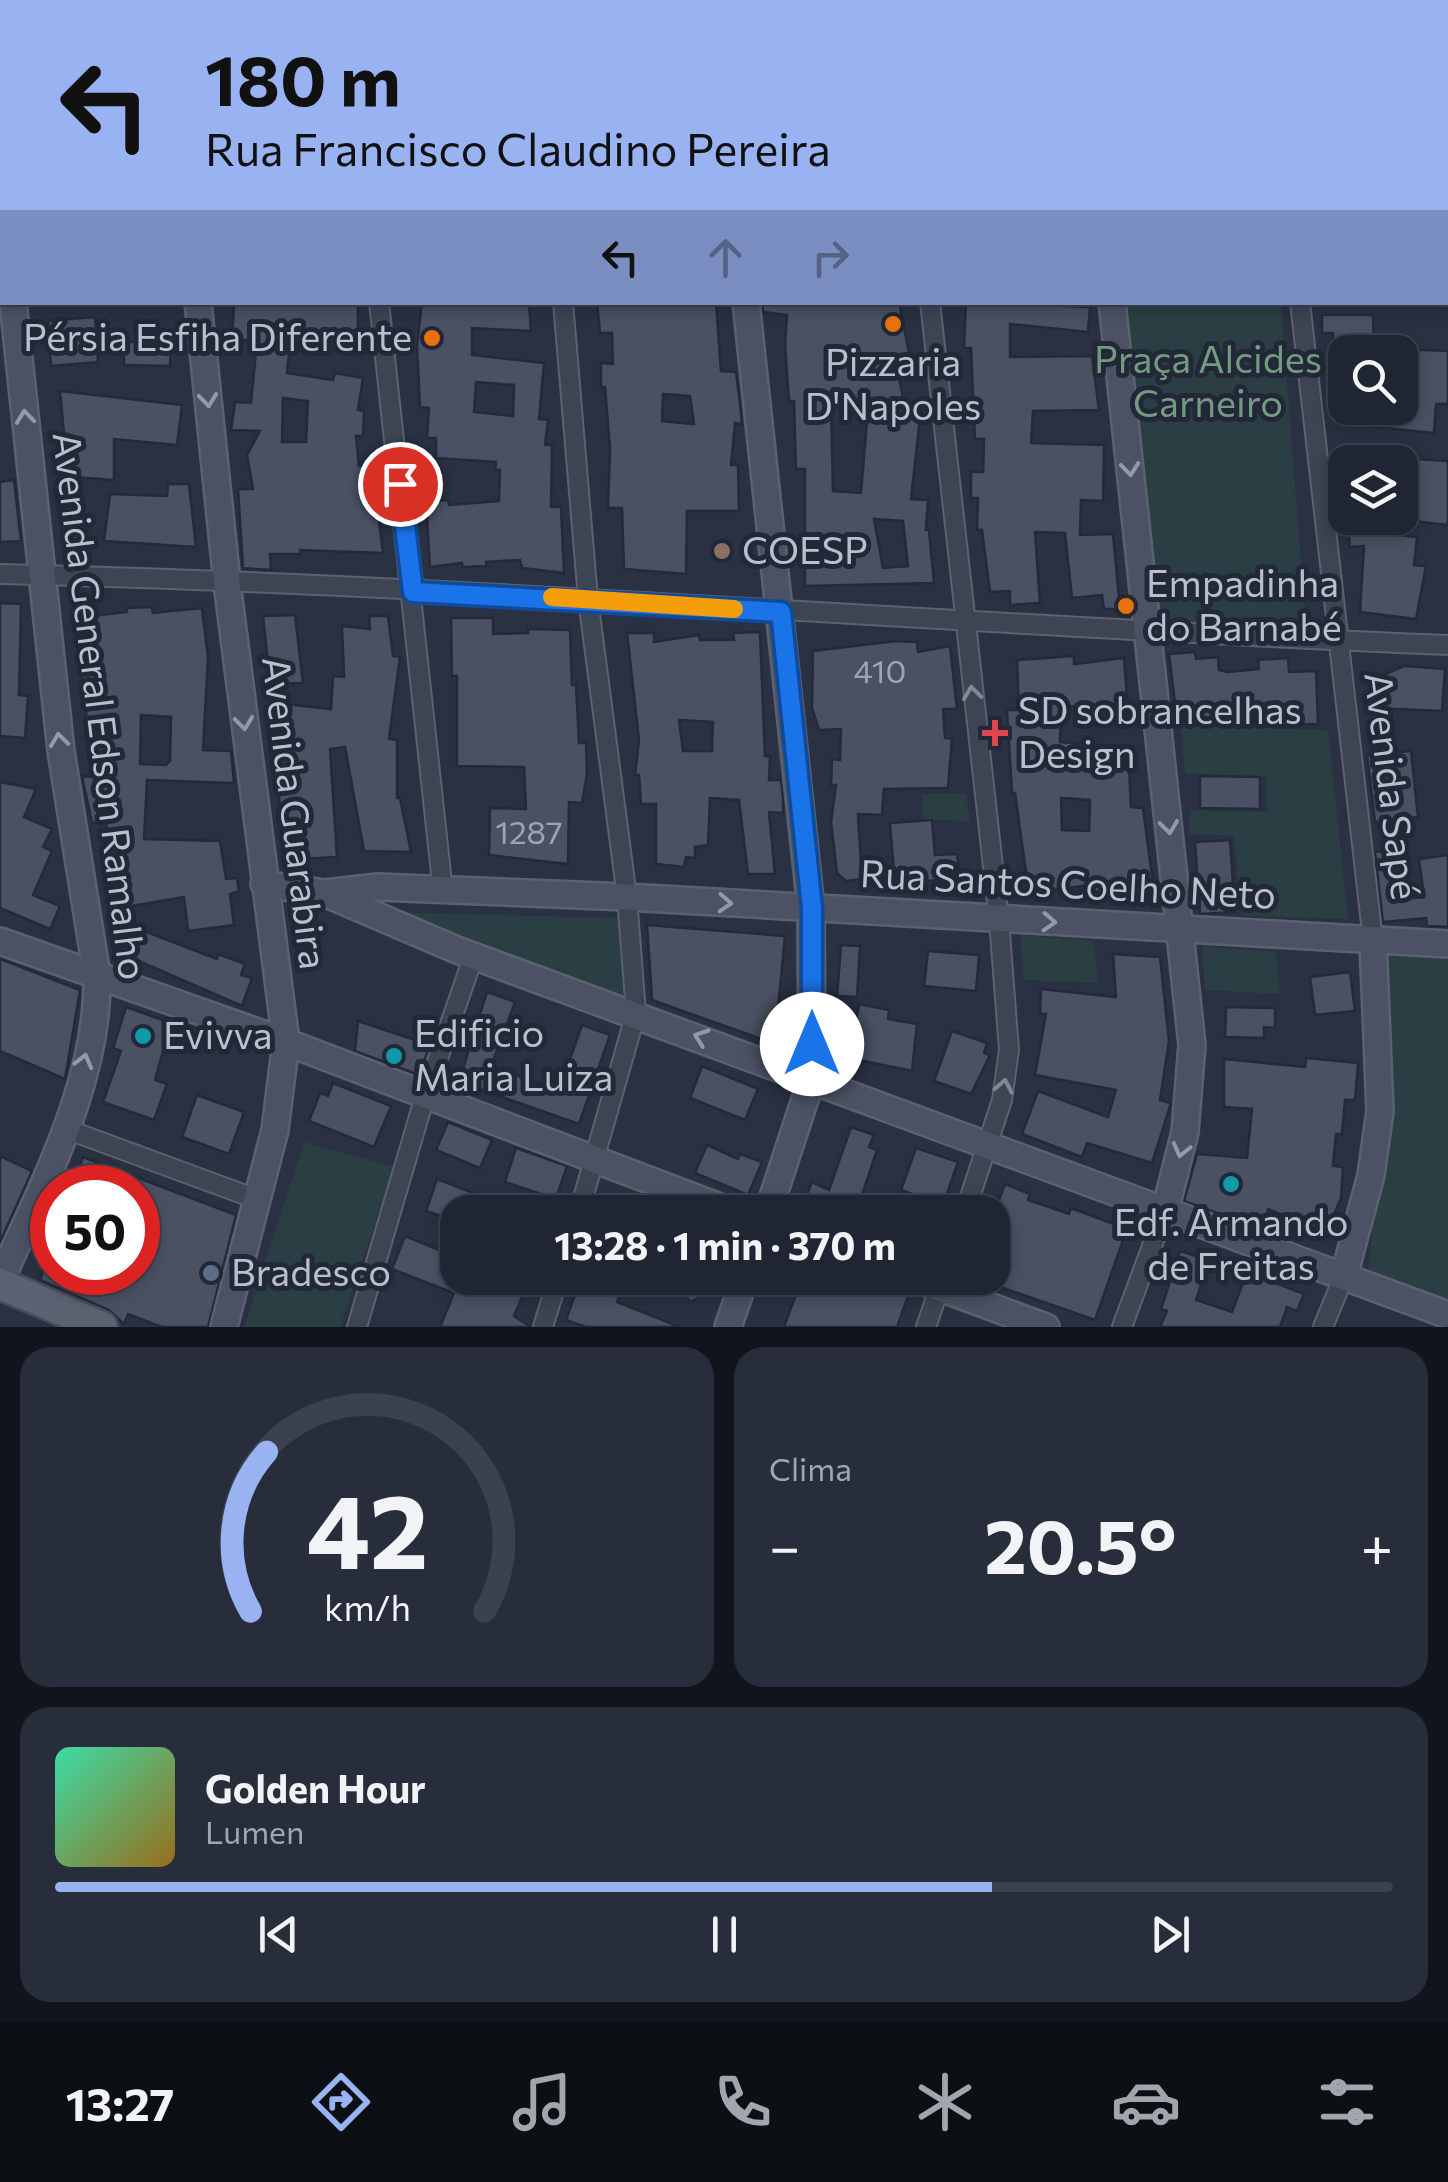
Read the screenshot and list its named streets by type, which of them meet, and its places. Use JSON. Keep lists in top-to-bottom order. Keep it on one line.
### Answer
{"streets":{"main road":["Avenida General Edson Ramalho","Avenida Sapé","Avenida Guarabira","Rua Santos Coelho Neto"]},"crossings":[["Avenida Sapé","Rua Santos Coelho Neto"]],"one_way":["Avenida General Edson Ramalho","Avenida Guarabira"],"parks":["Praça Alcides Carneiro"],"places":{"other":["Pizzaria D'Napoles","Pérsia Esfiha Diferente","COESP","Empadinha do Barnabé","Evivva","Edificio Maria Luiza","Edf. Armando de Freitas","Bradesco"],"health":["SD sobrancelhas Design"]},"house_numbers":["410","1287"],"page":{"turn":["180 m","Rua Francisco Claudino Pereira"],"limit":"50","trip":"13:28 · 1 min · 370 m","tile":"Clima","heat":["−","20.5°","+"],"song":["Golden Hour","Lumen"],"tabs":"13:27","gauge":["42","km/h"]}}
